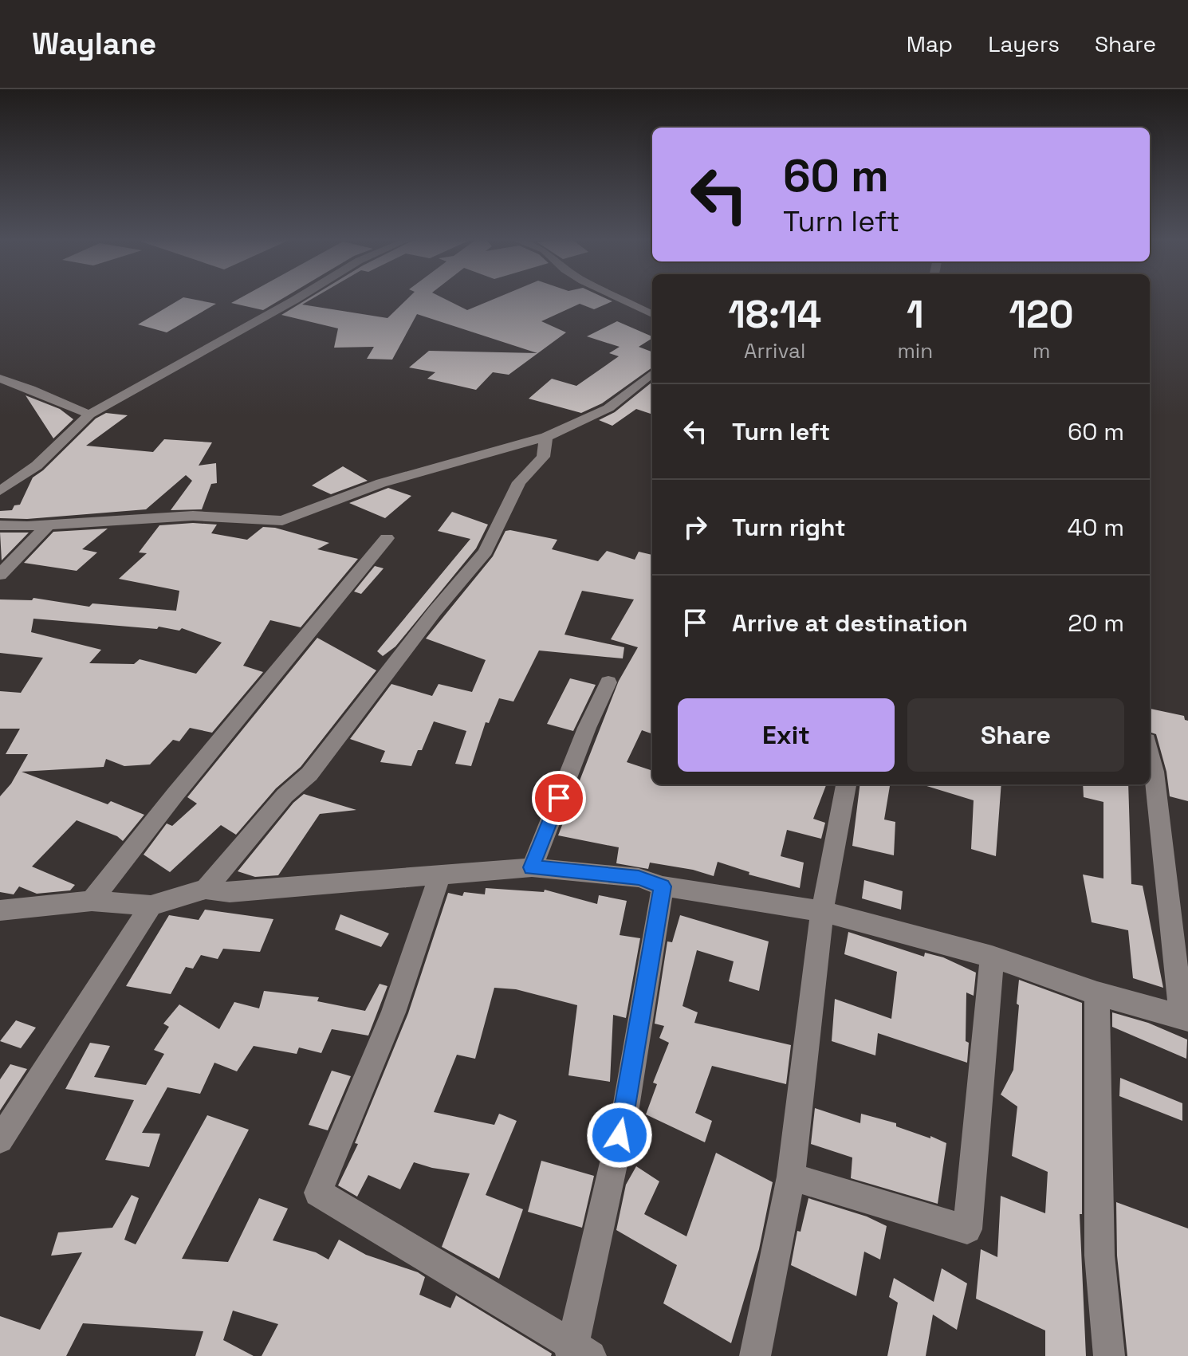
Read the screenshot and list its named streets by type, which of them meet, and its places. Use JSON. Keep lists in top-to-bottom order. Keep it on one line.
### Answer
{"page":{"header":"Waylane","nav":["Map","Layers","Share"],"turn":["60 m","Turn left"],"eta":["18:14","Arrival","1","min","120","m"],"list":[{"name":"Turn left","value":"60 m"},{"name":"Turn right","value":"40 m"},{"name":"Arrive at destination","value":"20 m"}],"buttons":["Exit","Share"]}}
